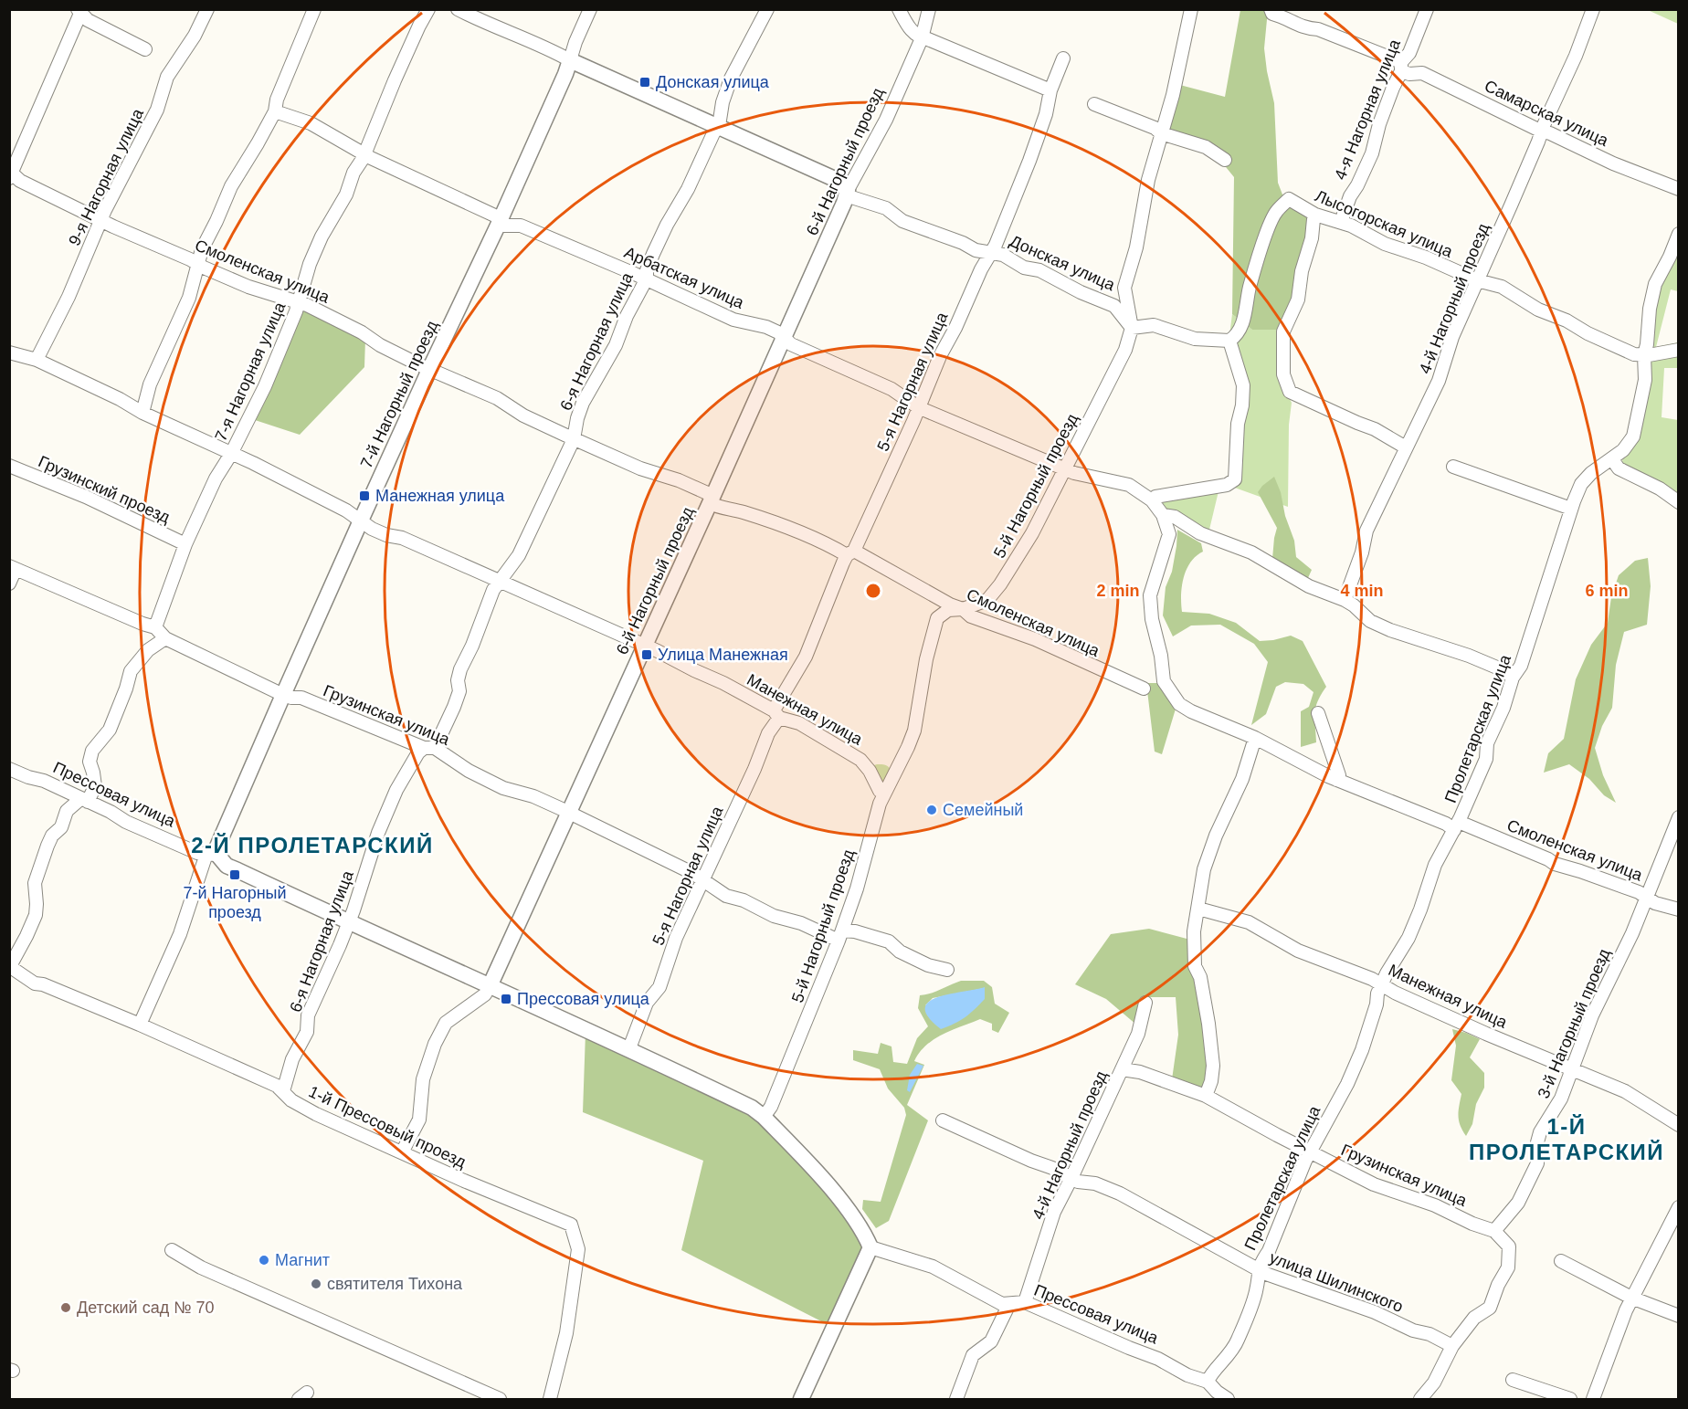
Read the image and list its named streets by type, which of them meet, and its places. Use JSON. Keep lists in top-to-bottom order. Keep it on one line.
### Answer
{"streets":{"street":["4-я Нагорная улица","Самарская улица","6-й Нагорный проезд","9-я Нагорная улица","Лысогорская улица","Донская улица","Смоленская улица","Арбатская улица","4-й Нагорный проезд","6-я Нагорная улица","7-я Нагорная улица","5-я Нагорная улица","7-й Нагорный проезд","5-й Нагорный проезд","Грузинский проезд","Манежная улица","Грузинская улица","Пролетарская улица","Прессовая улица","3-й Нагорный проезд","1-й Прессовый проезд","улица Шилинского"]},"crossings":[["4-я Нагорная улица","Самарская улица"],["4-я Нагорная улица","Лысогорская улица"],["Самарская улица","4-й Нагорный проезд"],["6-й Нагорный проезд","Донская улица"],["6-й Нагорный проезд","Смоленская улица"],["6-й Нагорный проезд","Арбатская улица"],["6-й Нагорный проезд","Манежная улица"],["6-й Нагорный проезд","Грузинская улица"],["6-й Нагорный проезд","Прессовая улица"],["6-й Нагорный проезд","1-й Прессовый проезд"],["9-я Нагорная улица","Смоленская улица"],["9-я Нагорная улица","Манежная улица"],["Лысогорская улица","4-й Нагорный проезд"],["Лысогорская улица","Пролетарская улица"],["Донская улица","6-я Нагорная улица"],["Донская улица","5-я Нагорная улица"],["Донская улица","7-й Нагорный проезд"],["Донская улица","5-й Нагорный проезд"],["Смоленская улица","6-я Нагорная улица"],["Смоленская улица","7-я Нагорная улица"],["Смоленская улица","5-я Нагорная улица"],["Смоленская улица","7-й Нагорный проезд"],["Смоленская улица","5-й Нагорный проезд"],["Смоленская улица","Пролетарская улица"],["Смоленская улица","3-й Нагорный проезд"],["Арбатская улица","6-я Нагорная улица"],["Арбатская улица","7-я Нагорная улица"],["Арбатская улица","5-я Нагорная улица"],["Арбатская улица","7-й Нагорный проезд"],["Арбатская улица","5-й Нагорный проезд"],["4-й Нагорный проезд","Грузинская улица"],["4-й Нагорный проезд","Прессовая улица"],["4-й Нагорный проезд","улица Шилинского"],["6-я Нагорная улица","Манежная улица"],["6-я Нагорная улица","Грузинская улица"],["6-я Нагорная улица","Прессовая улица"],["6-я Нагорная улица","1-й Прессовый проезд"],["7-я Нагорная улица","Грузинский проезд"],["7-я Нагорная улица","Манежная улица"],["7-я Нагорная улица","Грузинская улица"],["5-я Нагорная улица","Манежная улица"],["5-я Нагорная улица","Грузинская улица"],["5-я Нагорная улица","Прессовая улица"],["7-й Нагорный проезд","Манежная улица"],["7-й Нагорный проезд","Грузинская улица"],["7-й Нагорный проезд","Прессовая улица"],["7-й Нагорный проезд","1-й Прессовый проезд"],["5-й Нагорный проезд","Манежная улица"],["5-й Нагорный проезд","Грузинская улица"],["5-й Нагорный проезд","Прессовая улица"],["Манежная улица","Пролетарская улица"],["Манежная улица","3-й Нагорный проезд"],["Грузинская улица","Пролетарская улица"],["Грузинская улица","3-й Нагорный проезд"],["Пролетарская улица","Прессовая улица"],["Пролетарская улица","улица Шилинского"]],"districts":["2-Й ПРОЛЕТАРСКИЙ","1-Й ПРОЛЕТАРСКИЙ"],"places":{"transit":["Донская улица","Манежная улица","Улица Манежная","7-й Нагорный проезд","Прессовая улица"],"other":["Семейный","Магнит","святителя Тихона","Детский сад № 70"]},"rings":["2 min","4 min","6 min"]}
